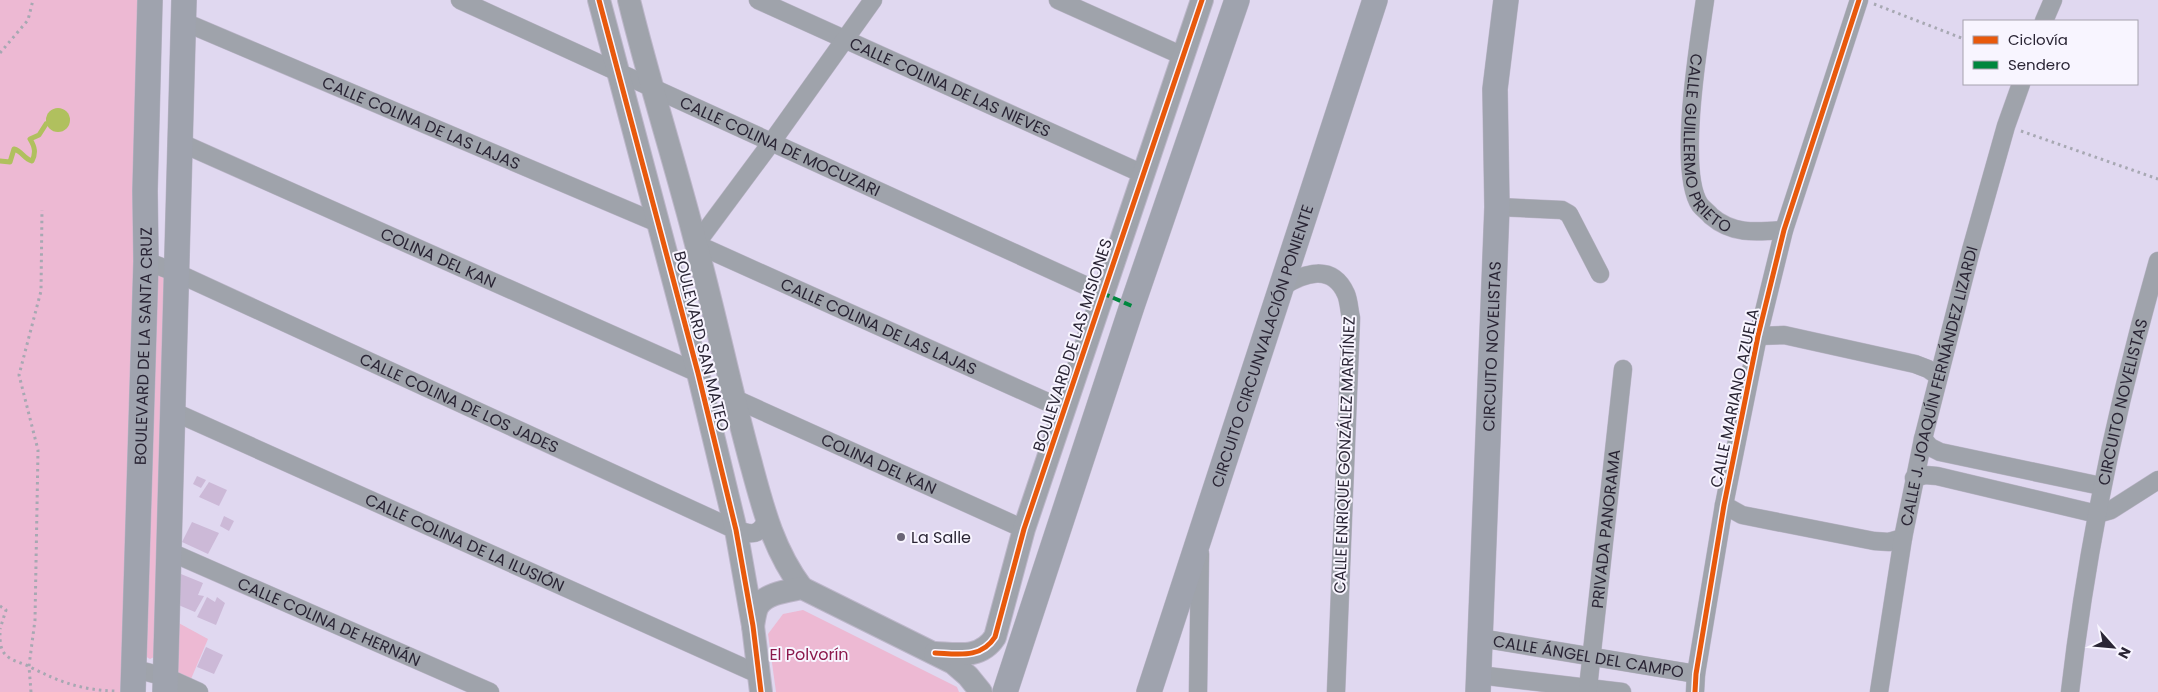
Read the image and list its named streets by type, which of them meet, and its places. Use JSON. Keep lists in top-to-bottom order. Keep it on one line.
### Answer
{"streets":{"main road":["BOULEVARD DE LA SANTA CRUZ","CIRCUITO CIRCUNVALACIÓN PONIENTE","CIRCUITO NOVELISTAS"],"street":["CALLE COLINA DE LAS NIEVES","CALLE COLINA DE LAS LAJAS","CALLE GUILLERMO PRIETO","CALLE COLINA DE MOCUZARI","COLINA DEL KAN","BOULEVARD SAN MATEO","BOULEVARD DE LAS MISIONES","CALLE J. JOAQUÍN FERNÁNDEZ LIZARDI","CALLE MARIANO AZUELA","CALLE COLINA DE LOS JADES","CALLE ENRIQUE GONZÁLEZ MARTÍNEZ","PRIVADA PANORAMA","CALLE COLINA DE LA ILUSIÓN","CALLE COLINA DE HERNÁN","CALLE ÁNGEL DEL CAMPO"]},"crossings":[["CALLE COLINA DE LAS NIEVES","BOULEVARD DE LAS MISIONES"],["CALLE COLINA DE LAS LAJAS","BOULEVARD SAN MATEO"],["CALLE COLINA DE LAS LAJAS","BOULEVARD DE LAS MISIONES"],["CALLE COLINA DE LAS LAJAS","BOULEVARD DE LA SANTA CRUZ"],["CALLE GUILLERMO PRIETO","CALLE MARIANO AZUELA"],["CALLE COLINA DE MOCUZARI","BOULEVARD SAN MATEO"],["CALLE COLINA DE MOCUZARI","BOULEVARD DE LAS MISIONES"],["COLINA DEL KAN","BOULEVARD SAN MATEO"],["COLINA DEL KAN","BOULEVARD DE LAS MISIONES"],["COLINA DEL KAN","BOULEVARD DE LA SANTA CRUZ"],["BOULEVARD SAN MATEO","CALLE COLINA DE LOS JADES"],["BOULEVARD SAN MATEO","CALLE COLINA DE LA ILUSIÓN"],["BOULEVARD DE LA SANTA CRUZ","CALLE COLINA DE LOS JADES"],["BOULEVARD DE LA SANTA CRUZ","CALLE COLINA DE LA ILUSIÓN"],["BOULEVARD DE LA SANTA CRUZ","CALLE COLINA DE HERNÁN"],["CIRCUITO CIRCUNVALACIÓN PONIENTE","CALLE ENRIQUE GONZÁLEZ MARTÍNEZ"],["CIRCUITO NOVELISTAS","CALLE ÁNGEL DEL CAMPO"],["CALLE MARIANO AZUELA","CALLE ÁNGEL DEL CAMPO"],["PRIVADA PANORAMA","CALLE ÁNGEL DEL CAMPO"]],"parks":["El Polvorín"],"places":["La Salle"],"legend":["Ciclovía","Sendero"],"north":"bottom right"}
